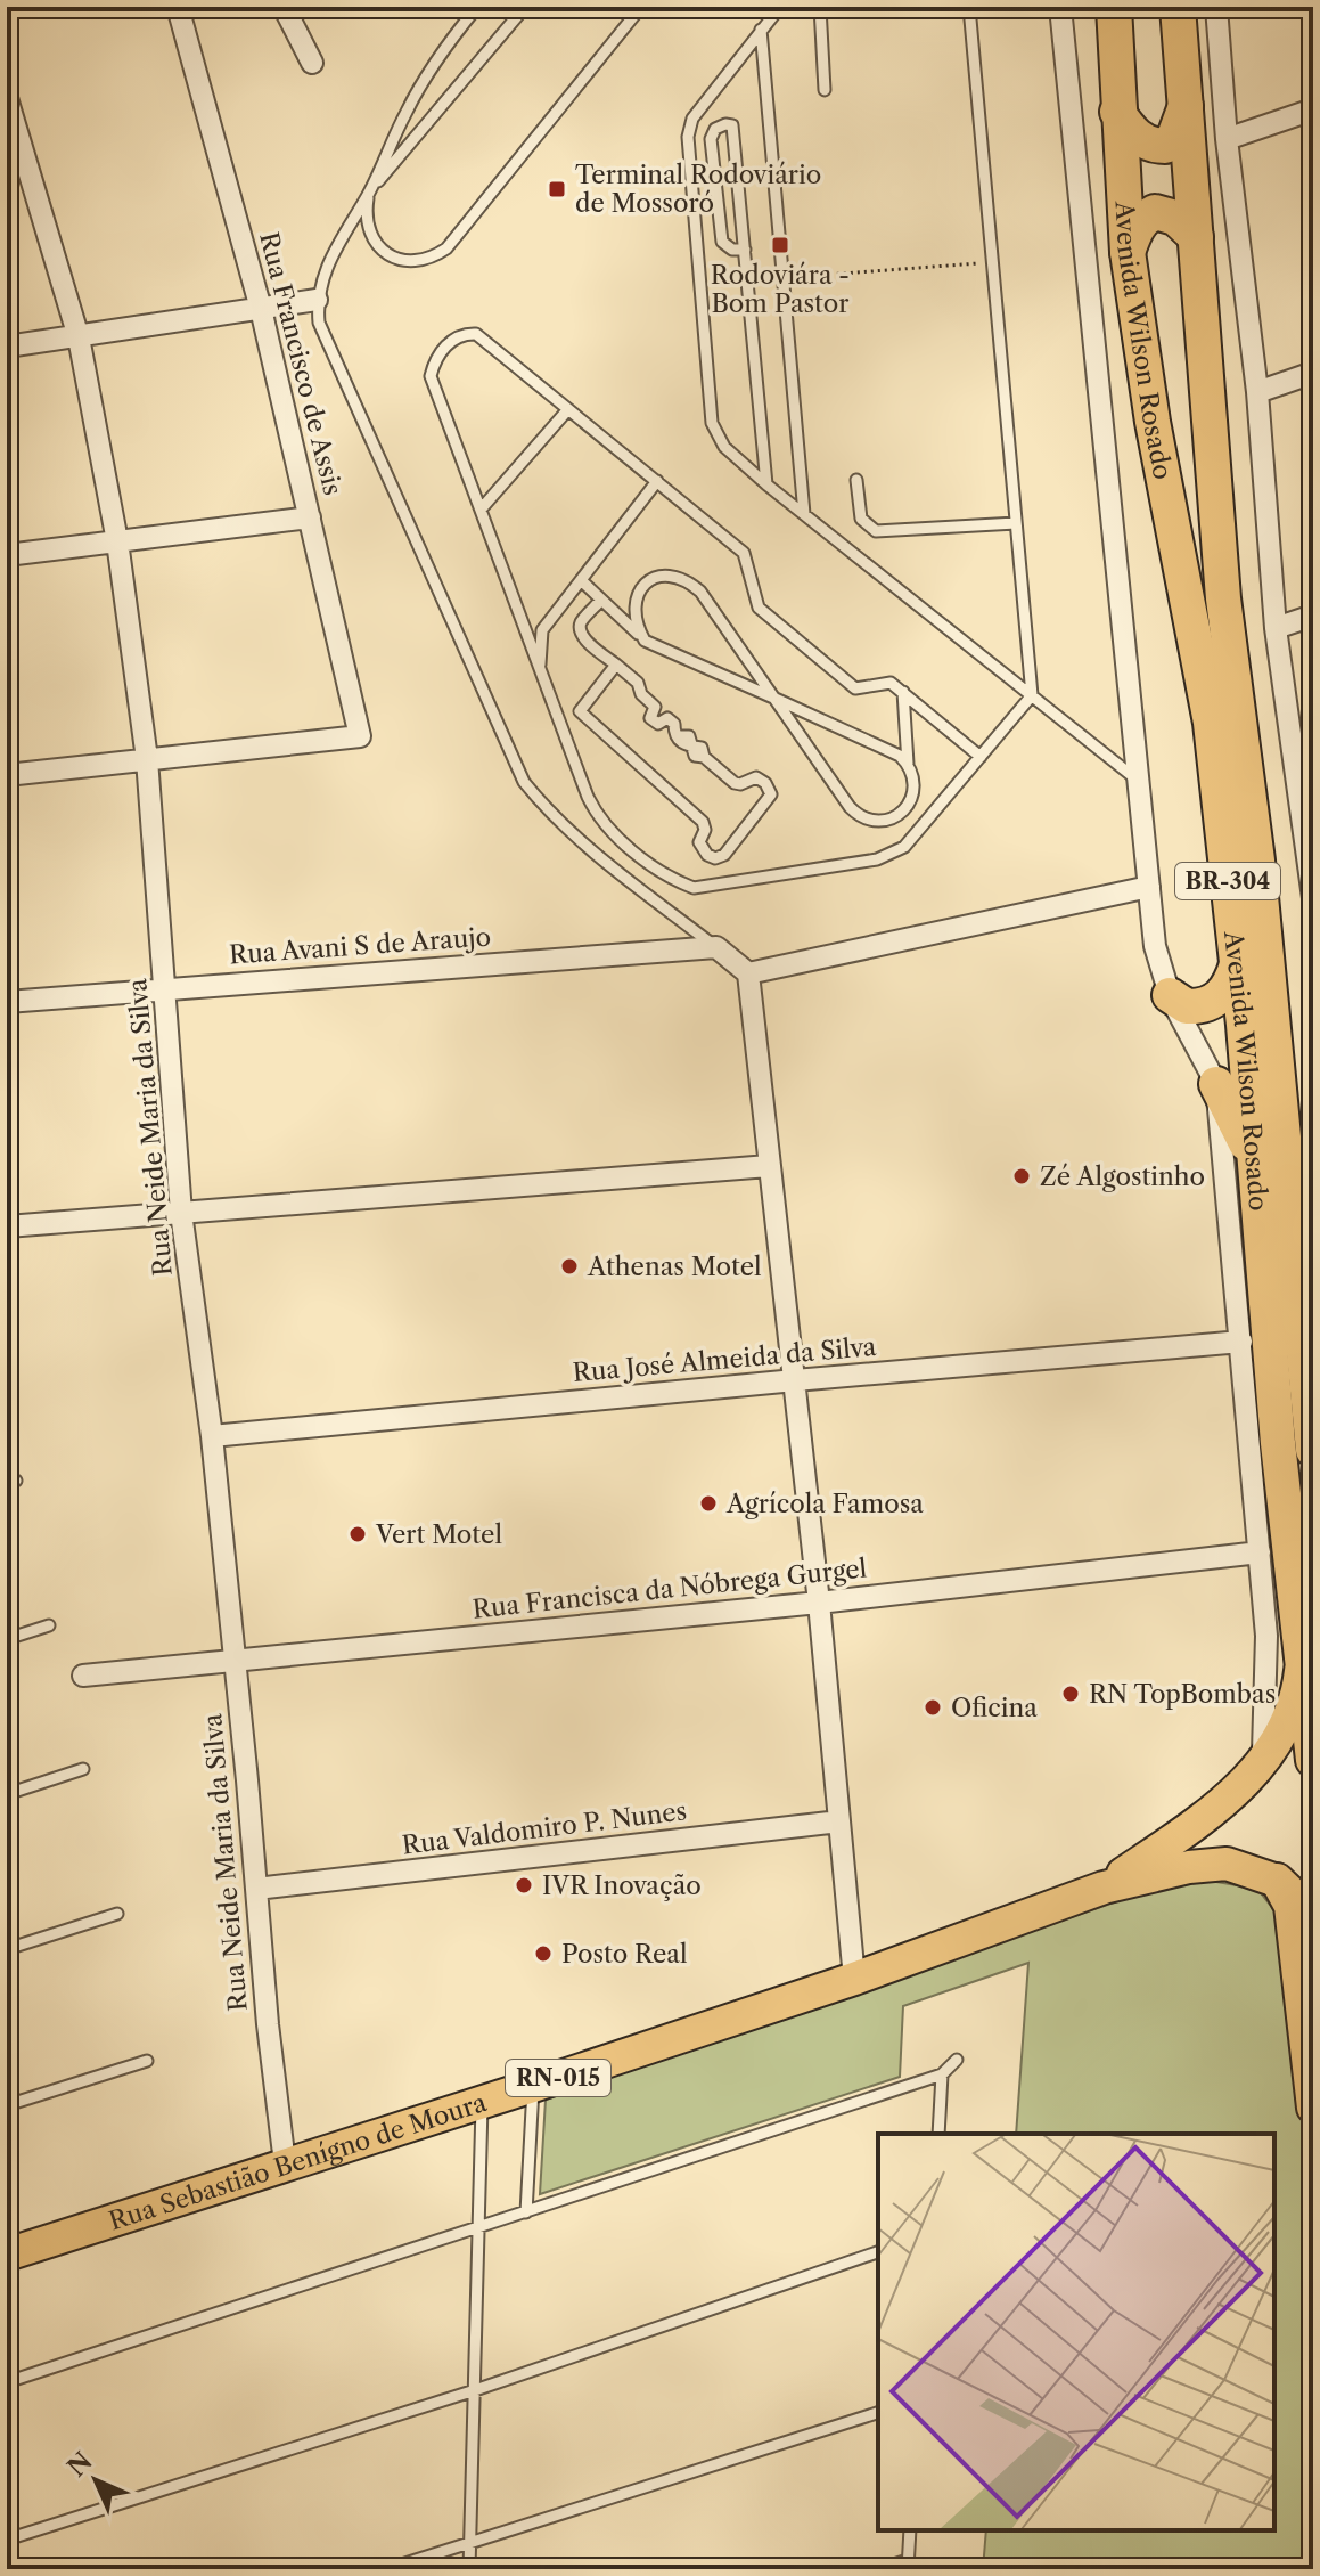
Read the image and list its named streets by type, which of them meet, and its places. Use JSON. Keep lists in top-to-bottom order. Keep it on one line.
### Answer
{"streets":{"highway":["Avenida Wilson Rosado","BR-304"],"main road":["RN-015","Rua Sebastião Benígno de Moura"],"street":["Rua Francisco de Assis","Rua Avani S de Araujo","Rua Neide Maria da Silva","Rua José Almeida da Silva","Rua Francisca da Nóbrega Gurgel","Rua Valdomiro P. Nunes"]},"crossings":[["Rua Francisco de Assis","Rua Neide Maria da Silva"],["Rua Avani S de Araujo","Rua Neide Maria da Silva"],["Rua Neide Maria da Silva","Rua José Almeida da Silva"],["Rua Neide Maria da Silva","Rua Francisca da Nóbrega Gurgel"],["Rua Neide Maria da Silva","Rua Valdomiro P. Nunes"],["Rua Neide Maria da Silva","Rua Sebastião Benígno de Moura"]],"places":{"transit":["Terminal Rodoviário de Mossoró","Rodoviára - Bom Pastor"],"other":["Zé Algostinho","Athenas Motel","Agrícola Famosa","Vert Motel","RN TopBombas","Oficina","IVR Inovação","Posto Real"]},"north":"top left"}
